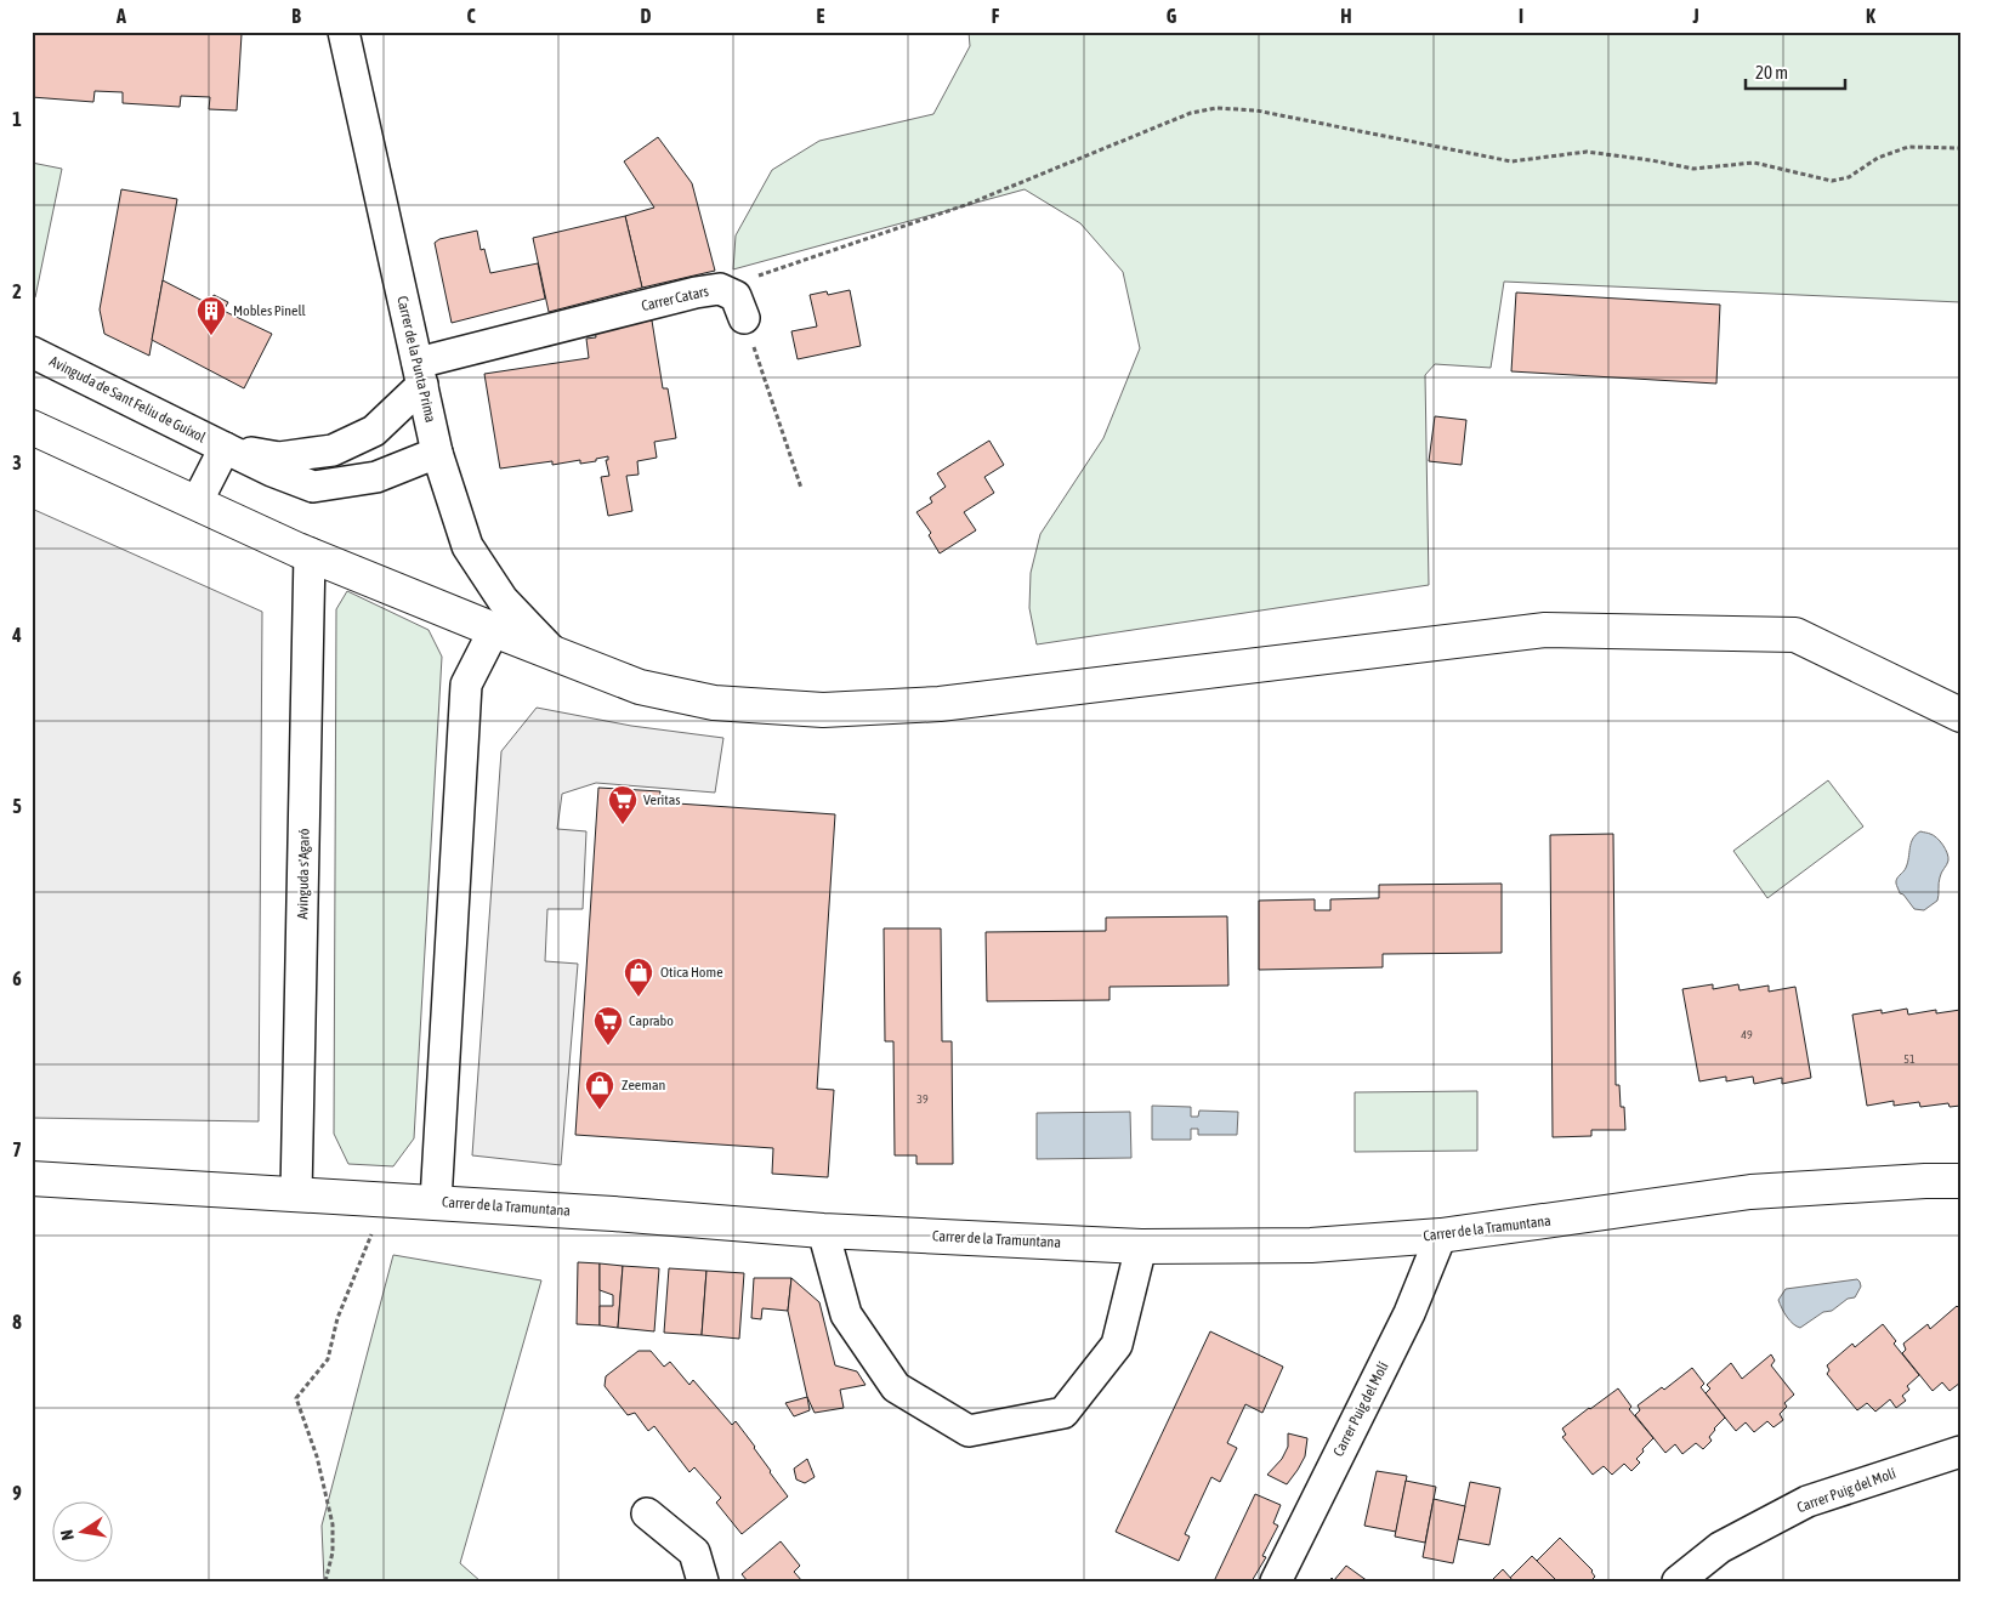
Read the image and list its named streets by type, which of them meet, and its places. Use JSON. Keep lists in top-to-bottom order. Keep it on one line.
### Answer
{"streets":{"main road":["Carrer de la Tramuntana"],"street":["Carrer Catars","Carrer de la Punta Prima","Avinguda de Sant Feliu de Guíxol","Avinguda s'Agaró","Carrer Puig del Molí"]},"crossings":[["Carrer Catars","Carrer de la Punta Prima"],["Carrer Catars","Avinguda de Sant Feliu de Guíxol"],["Carrer de la Punta Prima","Avinguda de Sant Feliu de Guíxol"],["Avinguda s'Agaró","Carrer de la Tramuntana"],["Carrer de la Tramuntana","Carrer Puig del Molí"]],"places":{"building":["Mobles Pinell"],"supermarket":["Veritas","Caprabo"],"shop":["Otica Home","Zeeman"]},"house_numbers":["49","51","39"],"scale_bar":"20 m","north":"left","grid":{"columns":["A","B","C","D","E","F","G","H","I","J","K"],"rows":["1","2","3","4","5","6","7","8","9"]}}
